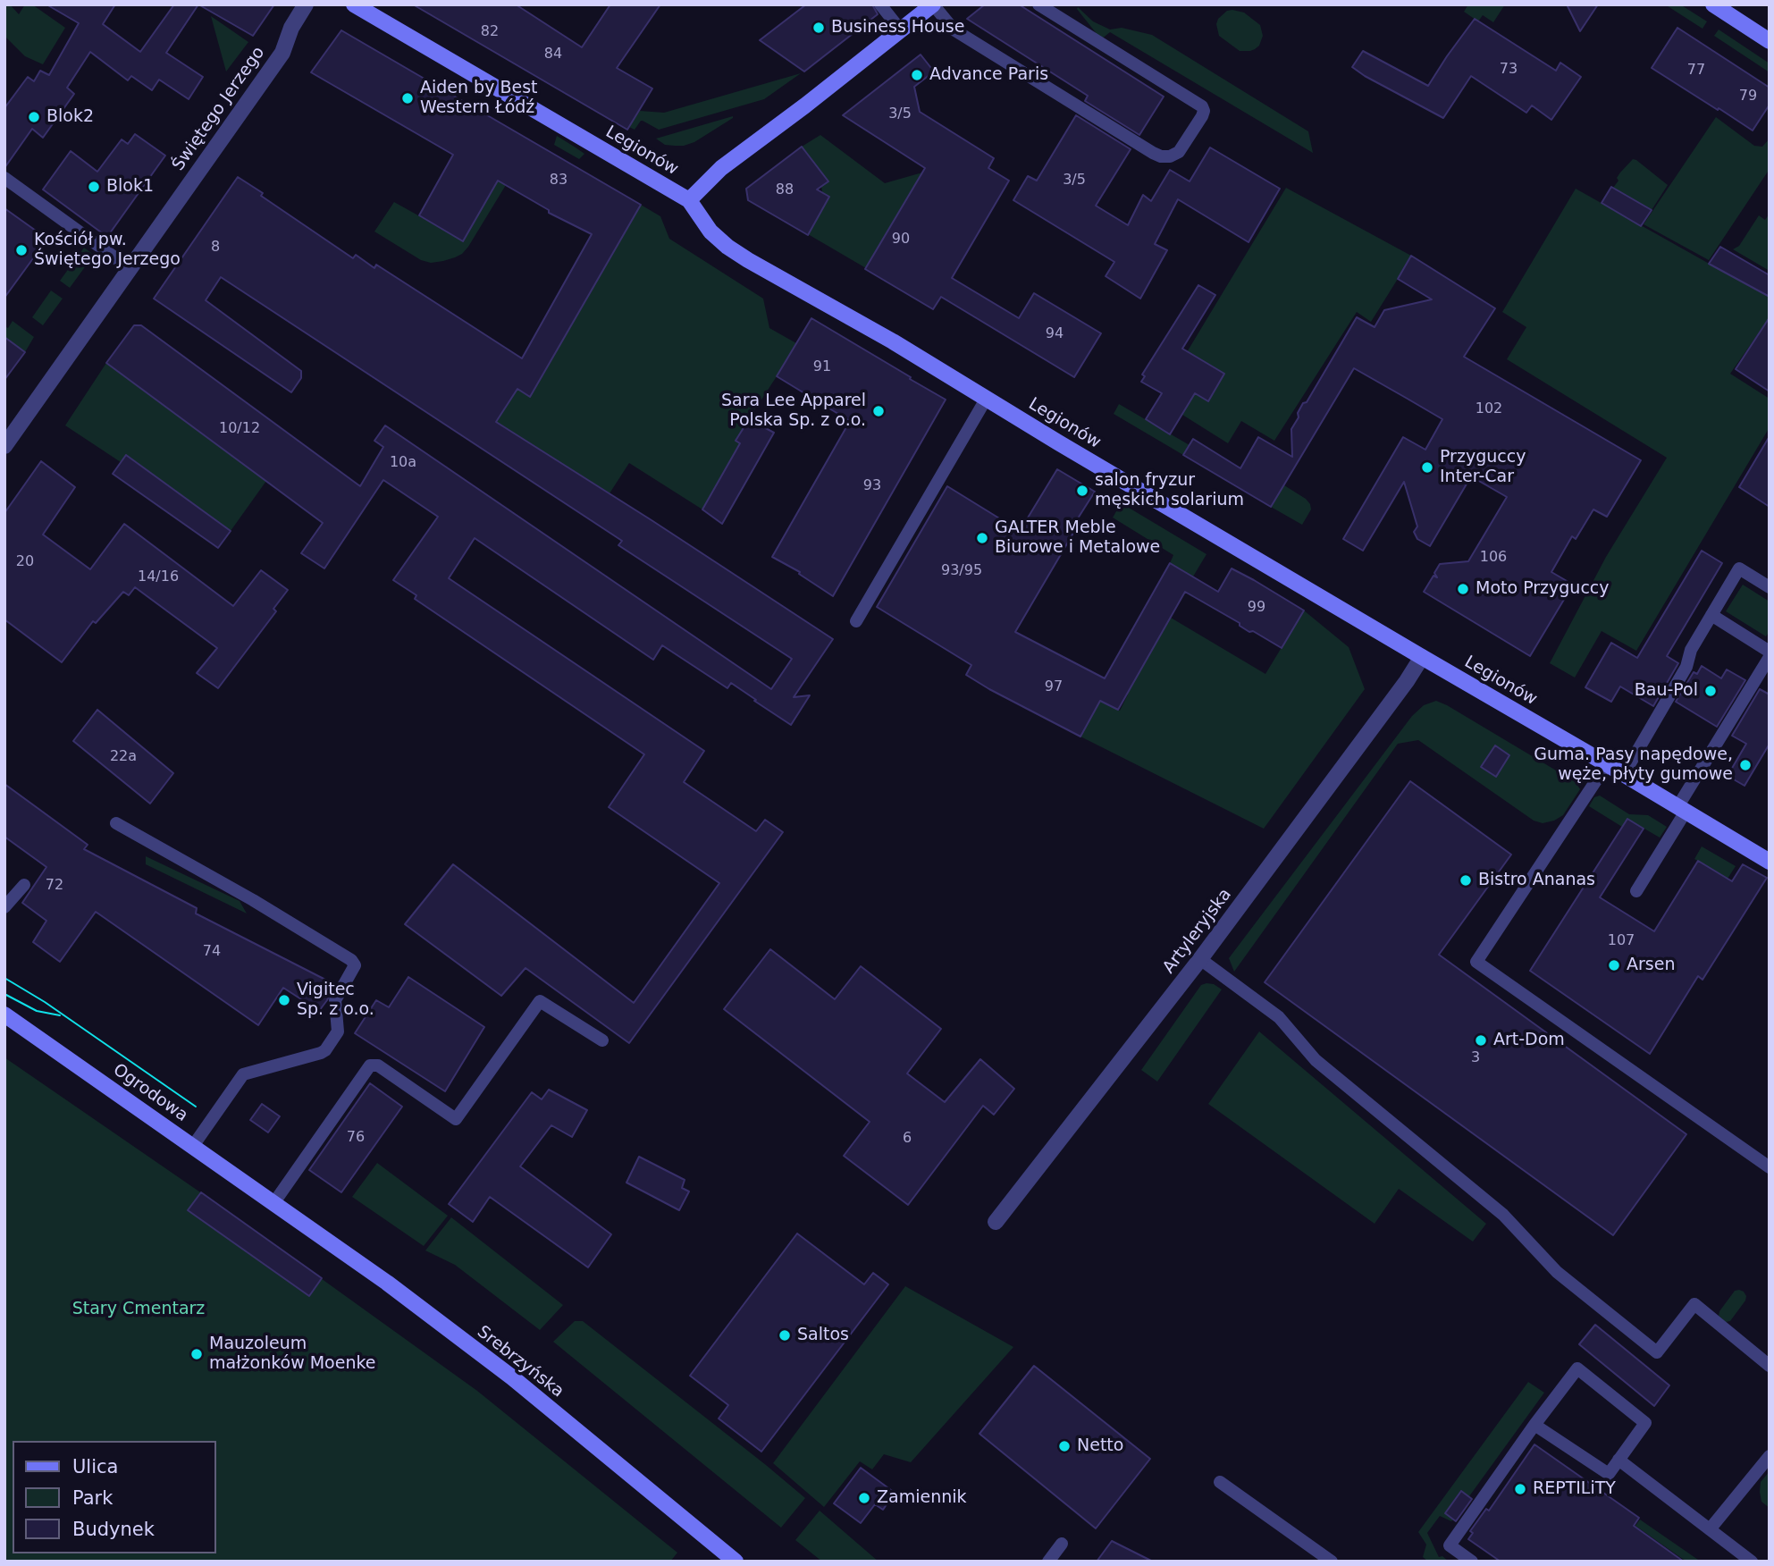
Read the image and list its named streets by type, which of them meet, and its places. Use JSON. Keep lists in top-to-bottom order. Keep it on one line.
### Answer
{"streets":{"street":["Świętego Jerzego","Legionów","Artyleryjska","Ogrodowa","Srebrzyńska"]},"crossings":[["Legionów","Artyleryjska"],["Ogrodowa","Srebrzyńska"]],"parks":["Stary Cmentarz"],"places":["Business House","Advance Paris","Aiden by Best Western Łódź","Blok2","Blok1","Kościół pw. Świętego Jerzego","Sara Lee Apparel Polska Sp. z o.o.","Przyguccy Inter-Car","salon fryzur męskich solarium","GALTER Meble Biurowe i Metalowe","Moto Przyguccy","Bau-Pol","Guma. Pasy napędowe, węże, płyty gumowe","Bistro Ananas","Arsen","Vigitec Sp. z o.o.","Art-Dom","Saltos","Mauzoleum małżonków Moenke","Netto","REPTILiTY","Zamiennik"],"house_numbers":["82","84","73","77","79","3/5","83","3/5","88","90","8","94","91","102","10/12","10a","93","106","20","93/95","14/16","99","97","22a","72","107","74","3","76","6"],"legend":["Ulica","Park","Budynek"]}
